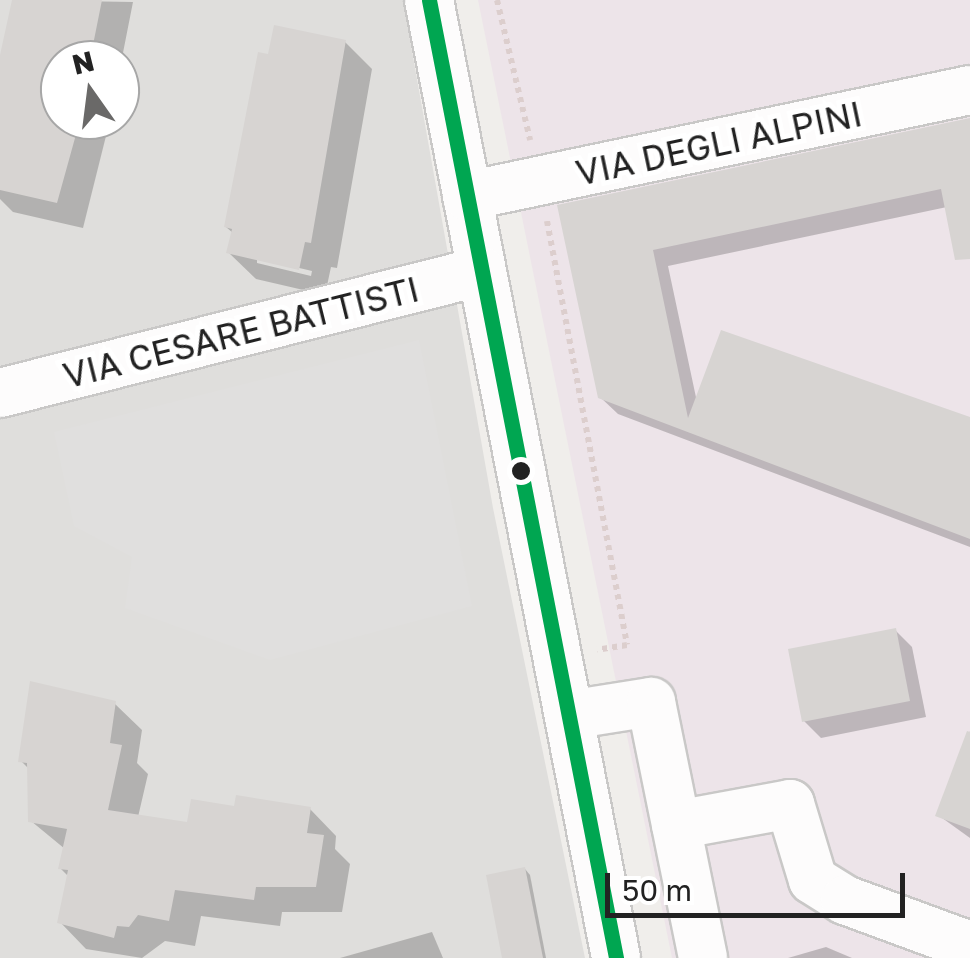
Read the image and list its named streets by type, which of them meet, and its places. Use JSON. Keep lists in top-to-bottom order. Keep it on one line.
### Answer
{"streets":{"street":["VIA DEGLI ALPINI","VIA CESARE BATTISTI"]},"scale_bar":"50 m","north":"top"}
